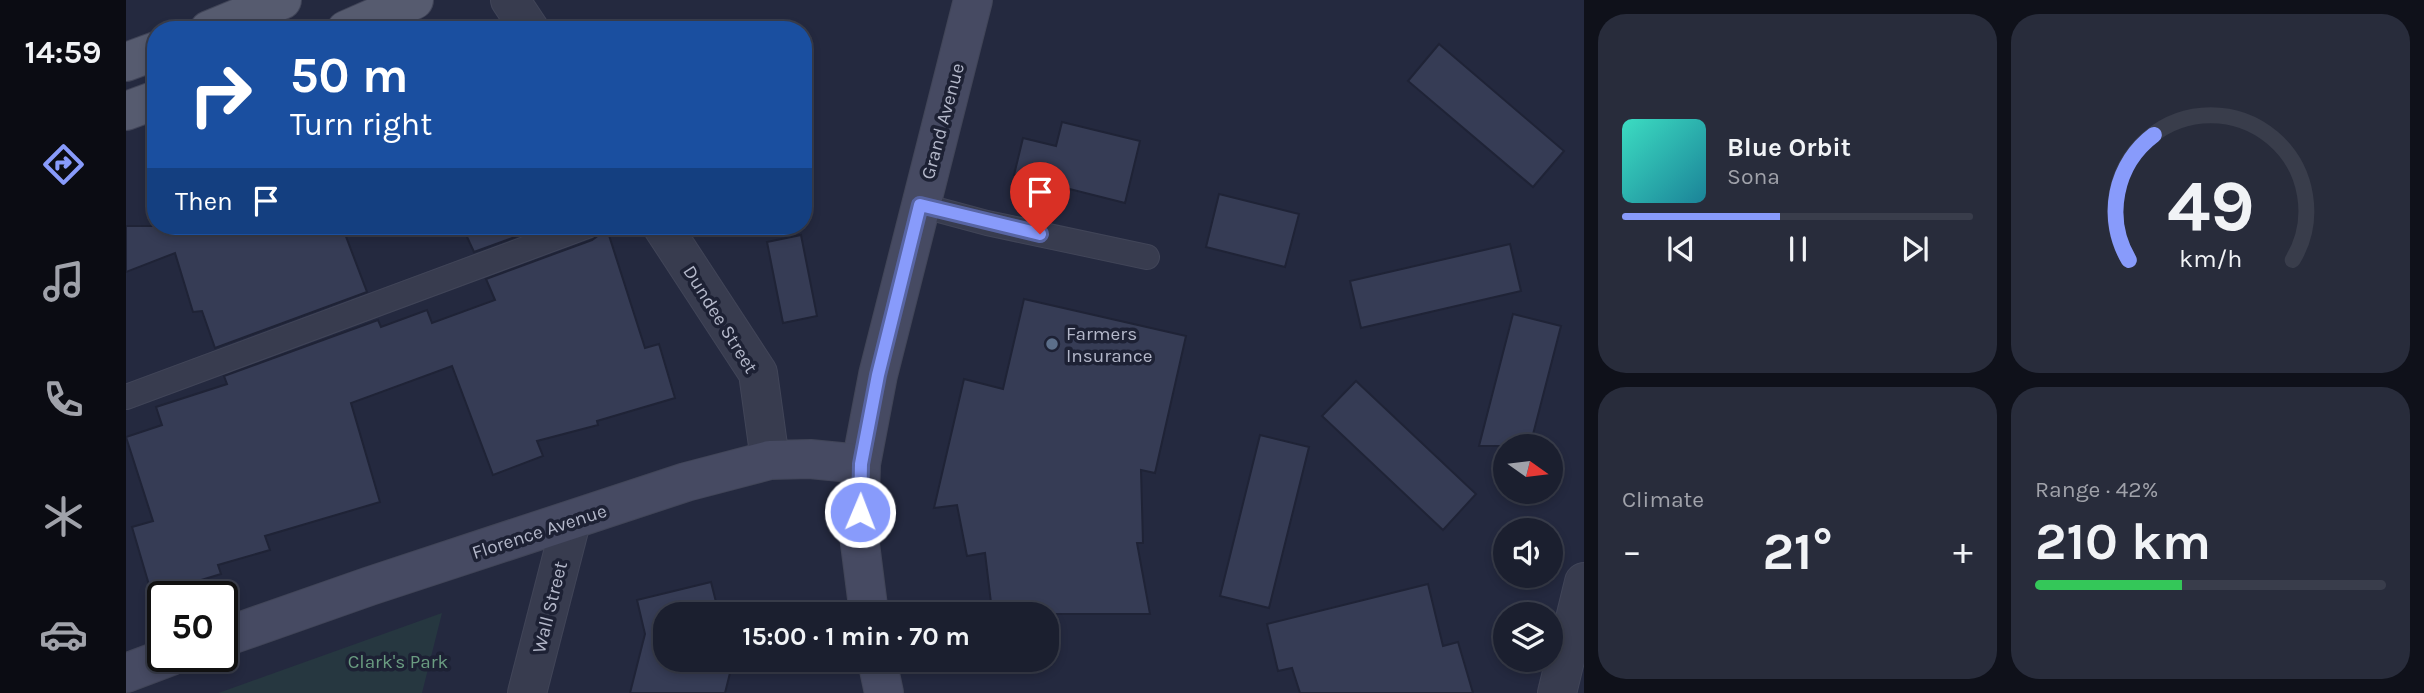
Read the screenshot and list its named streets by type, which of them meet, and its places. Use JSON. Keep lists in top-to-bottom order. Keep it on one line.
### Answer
{"streets":{"street":["Grand Avenue","Dundee Street","Florence Avenue","Wall Street"]},"crossings":[["Grand Avenue","Florence Avenue"],["Dundee Street","Florence Avenue"],["Florence Avenue","Wall Street"]],"parks":["Clark's Park"],"places":["Farmers Insurance"],"north":"right","page":{"tabs":"14:59","turn":["50 m","Turn right"],"song":["Blue Orbit","Sona"],"then":"Then","tile":["Climate",["Range · 42%","210 km"]],"heat":["−","21°","+"],"limit":"50","trip":"15:00 · 1 min · 70 m","gauge":["49","km/h"]}}
